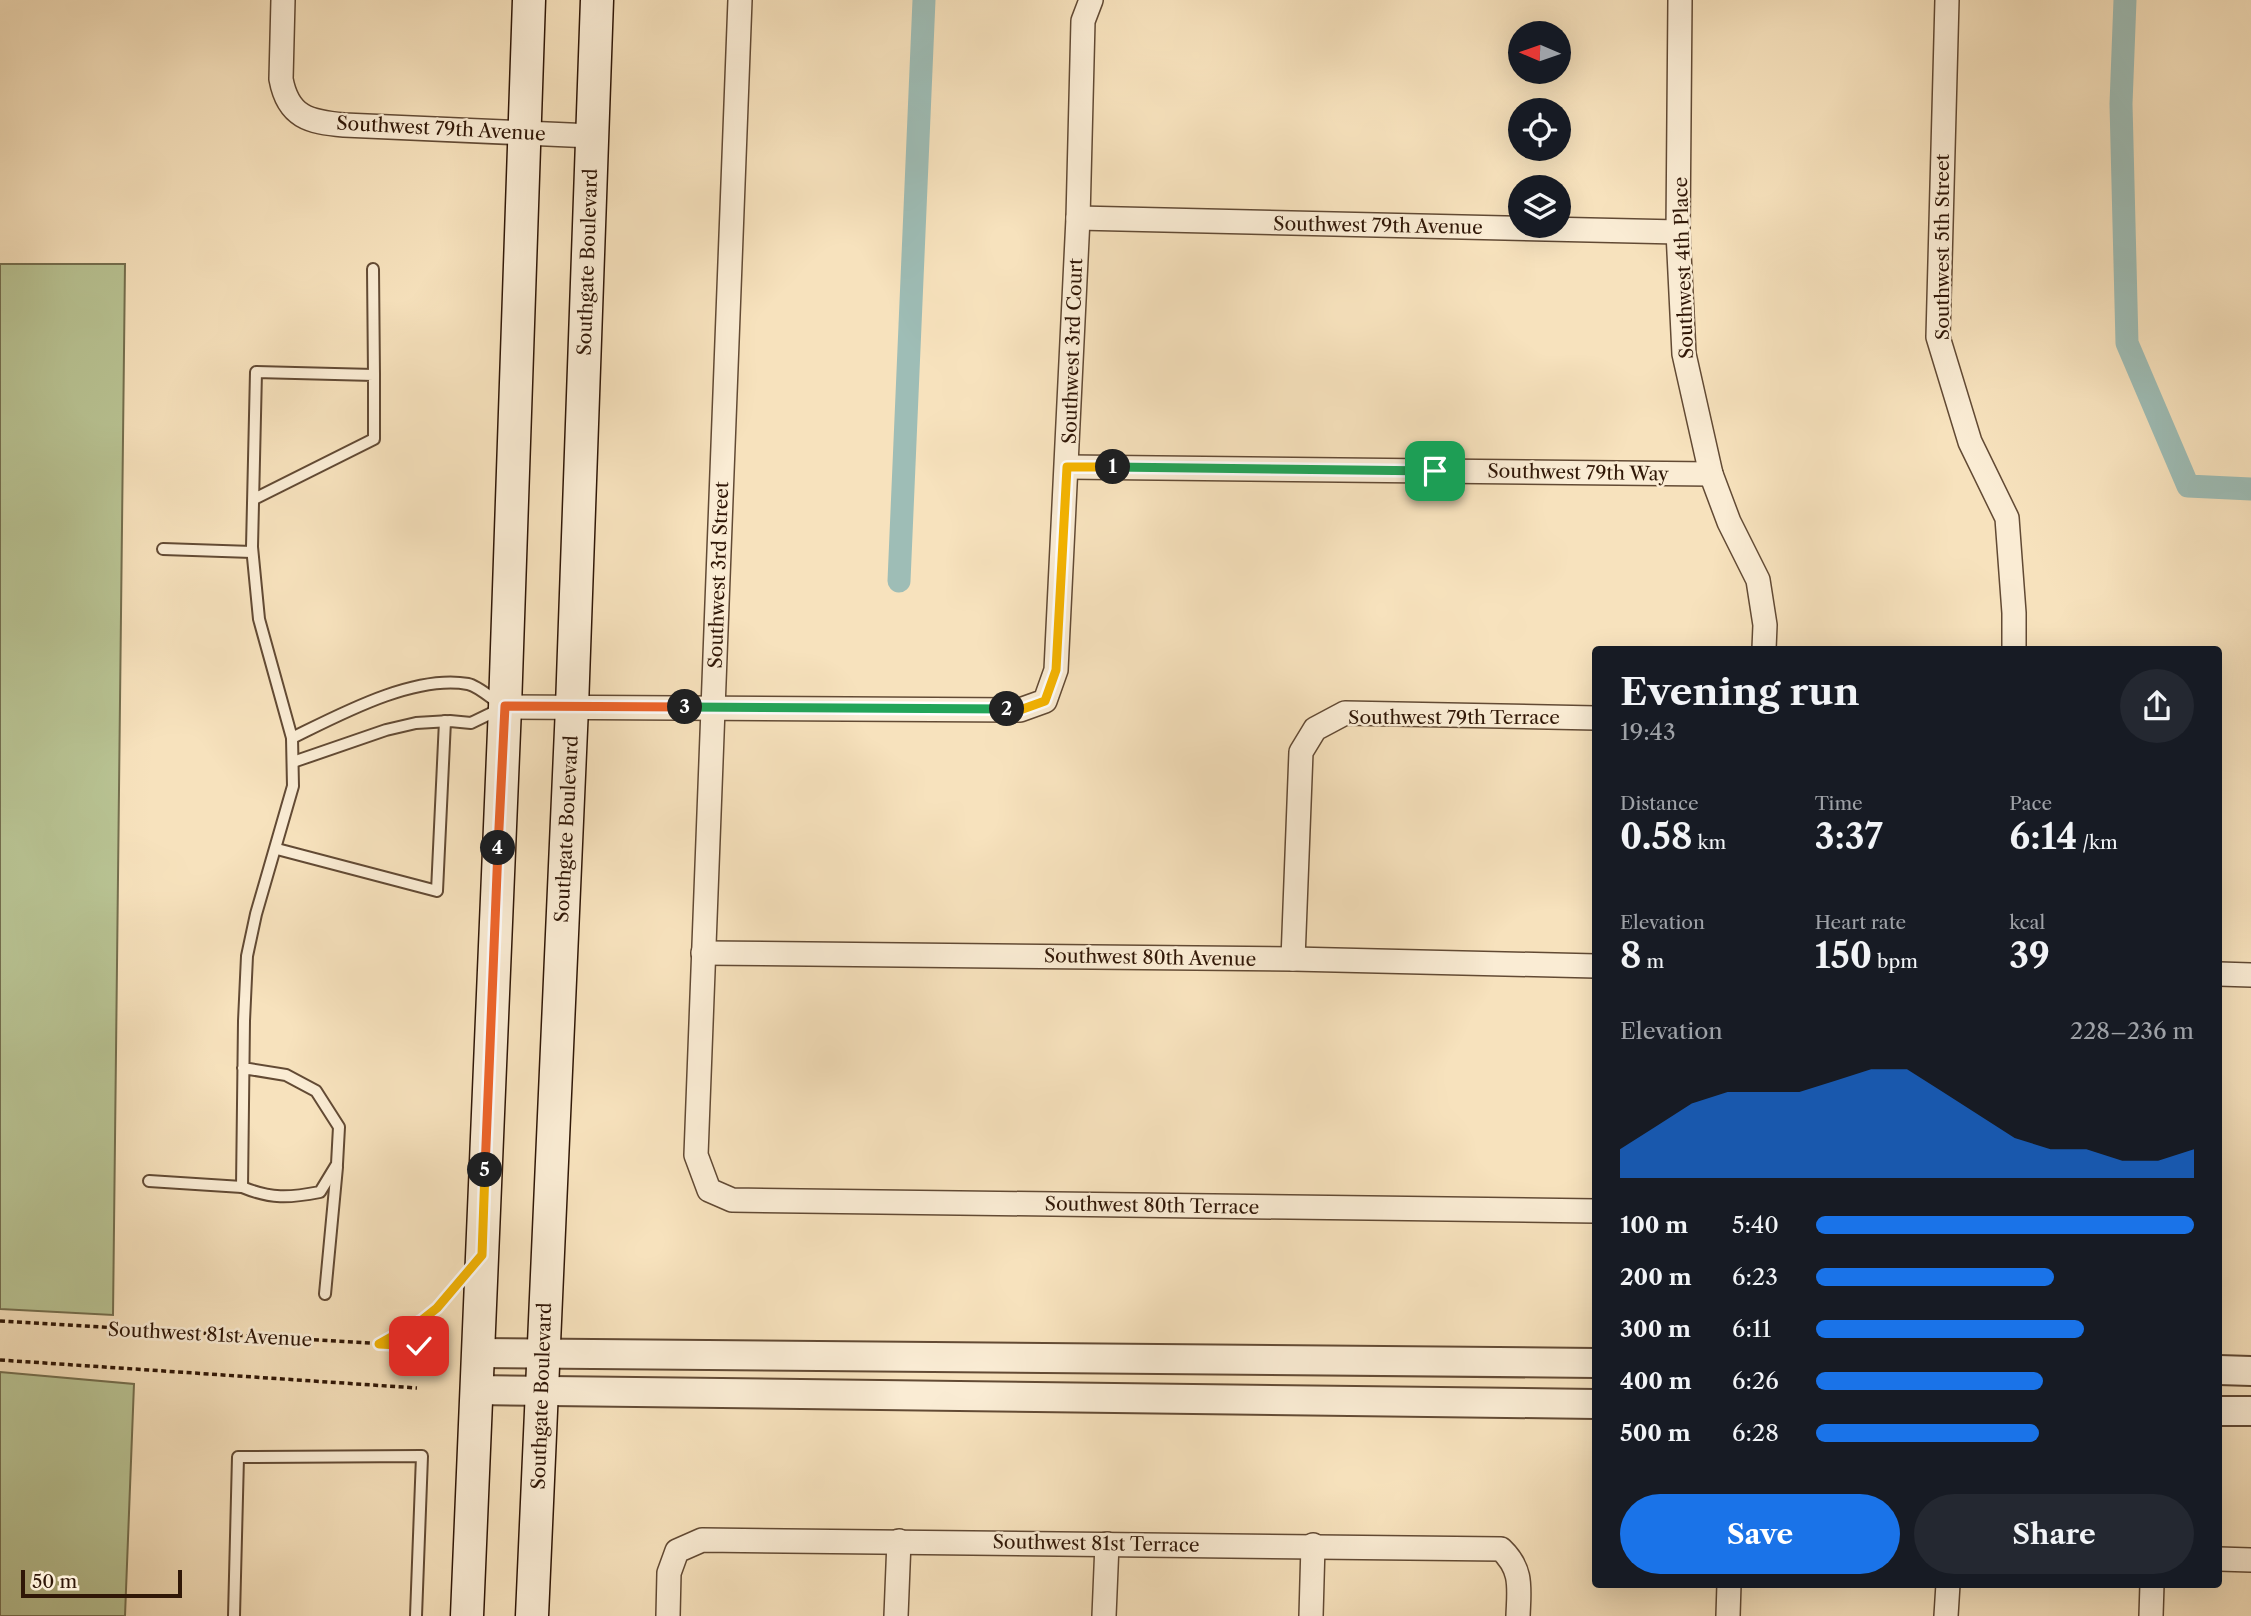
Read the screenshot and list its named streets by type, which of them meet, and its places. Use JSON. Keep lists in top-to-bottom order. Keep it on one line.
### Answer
{"streets":{"main road":["Southgate Boulevard"],"street":["Southwest 79th Avenue","Southwest 5th Street","Southwest 4th Place","Southwest 3rd Court","Southwest 79th Way","Southwest 3rd Street","Southwest 79th Terrace","Southwest 80th Avenue","Southwest 80th Terrace","Southwest 81st Terrace"],"path":["Southwest 81st Avenue"]},"crossings":[["Southwest 79th Avenue","Southgate Boulevard"],["Southwest 79th Avenue","Southwest 4th Place"],["Southwest 79th Avenue","Southwest 3rd Court"],["Southwest 4th Place","Southwest 79th Way"],["Southwest 3rd Court","Southwest 79th Way"],["Southwest 3rd Court","Southwest 3rd Street"],["Southwest 3rd Street","Southwest 80th Avenue"],["Southwest 3rd Street","Southwest 80th Terrace"],["Southwest 79th Terrace","Southwest 80th Avenue"]],"scale_bar":"50 m","north":"left","page":{"pins":["1","3","2","4","5"],"heading":["Evening run","19:43"],"stats":[["Distance","0.58 km"],["Time","3:37"],["Pace","6:14 /km"],["Elevation","8 m"],["Heart rate","150 bpm"],["kcal","39"]],"chart":["Elevation","228–236 m"],"list":[{"name":"100 m","note":"5:40"},{"name":"200 m","note":"6:23"},{"name":"300 m","note":"6:11"},{"name":"400 m","note":"6:26"},{"name":"500 m","note":"6:28"}],"buttons":["Save","Share"],"scale":"50 m"}}
